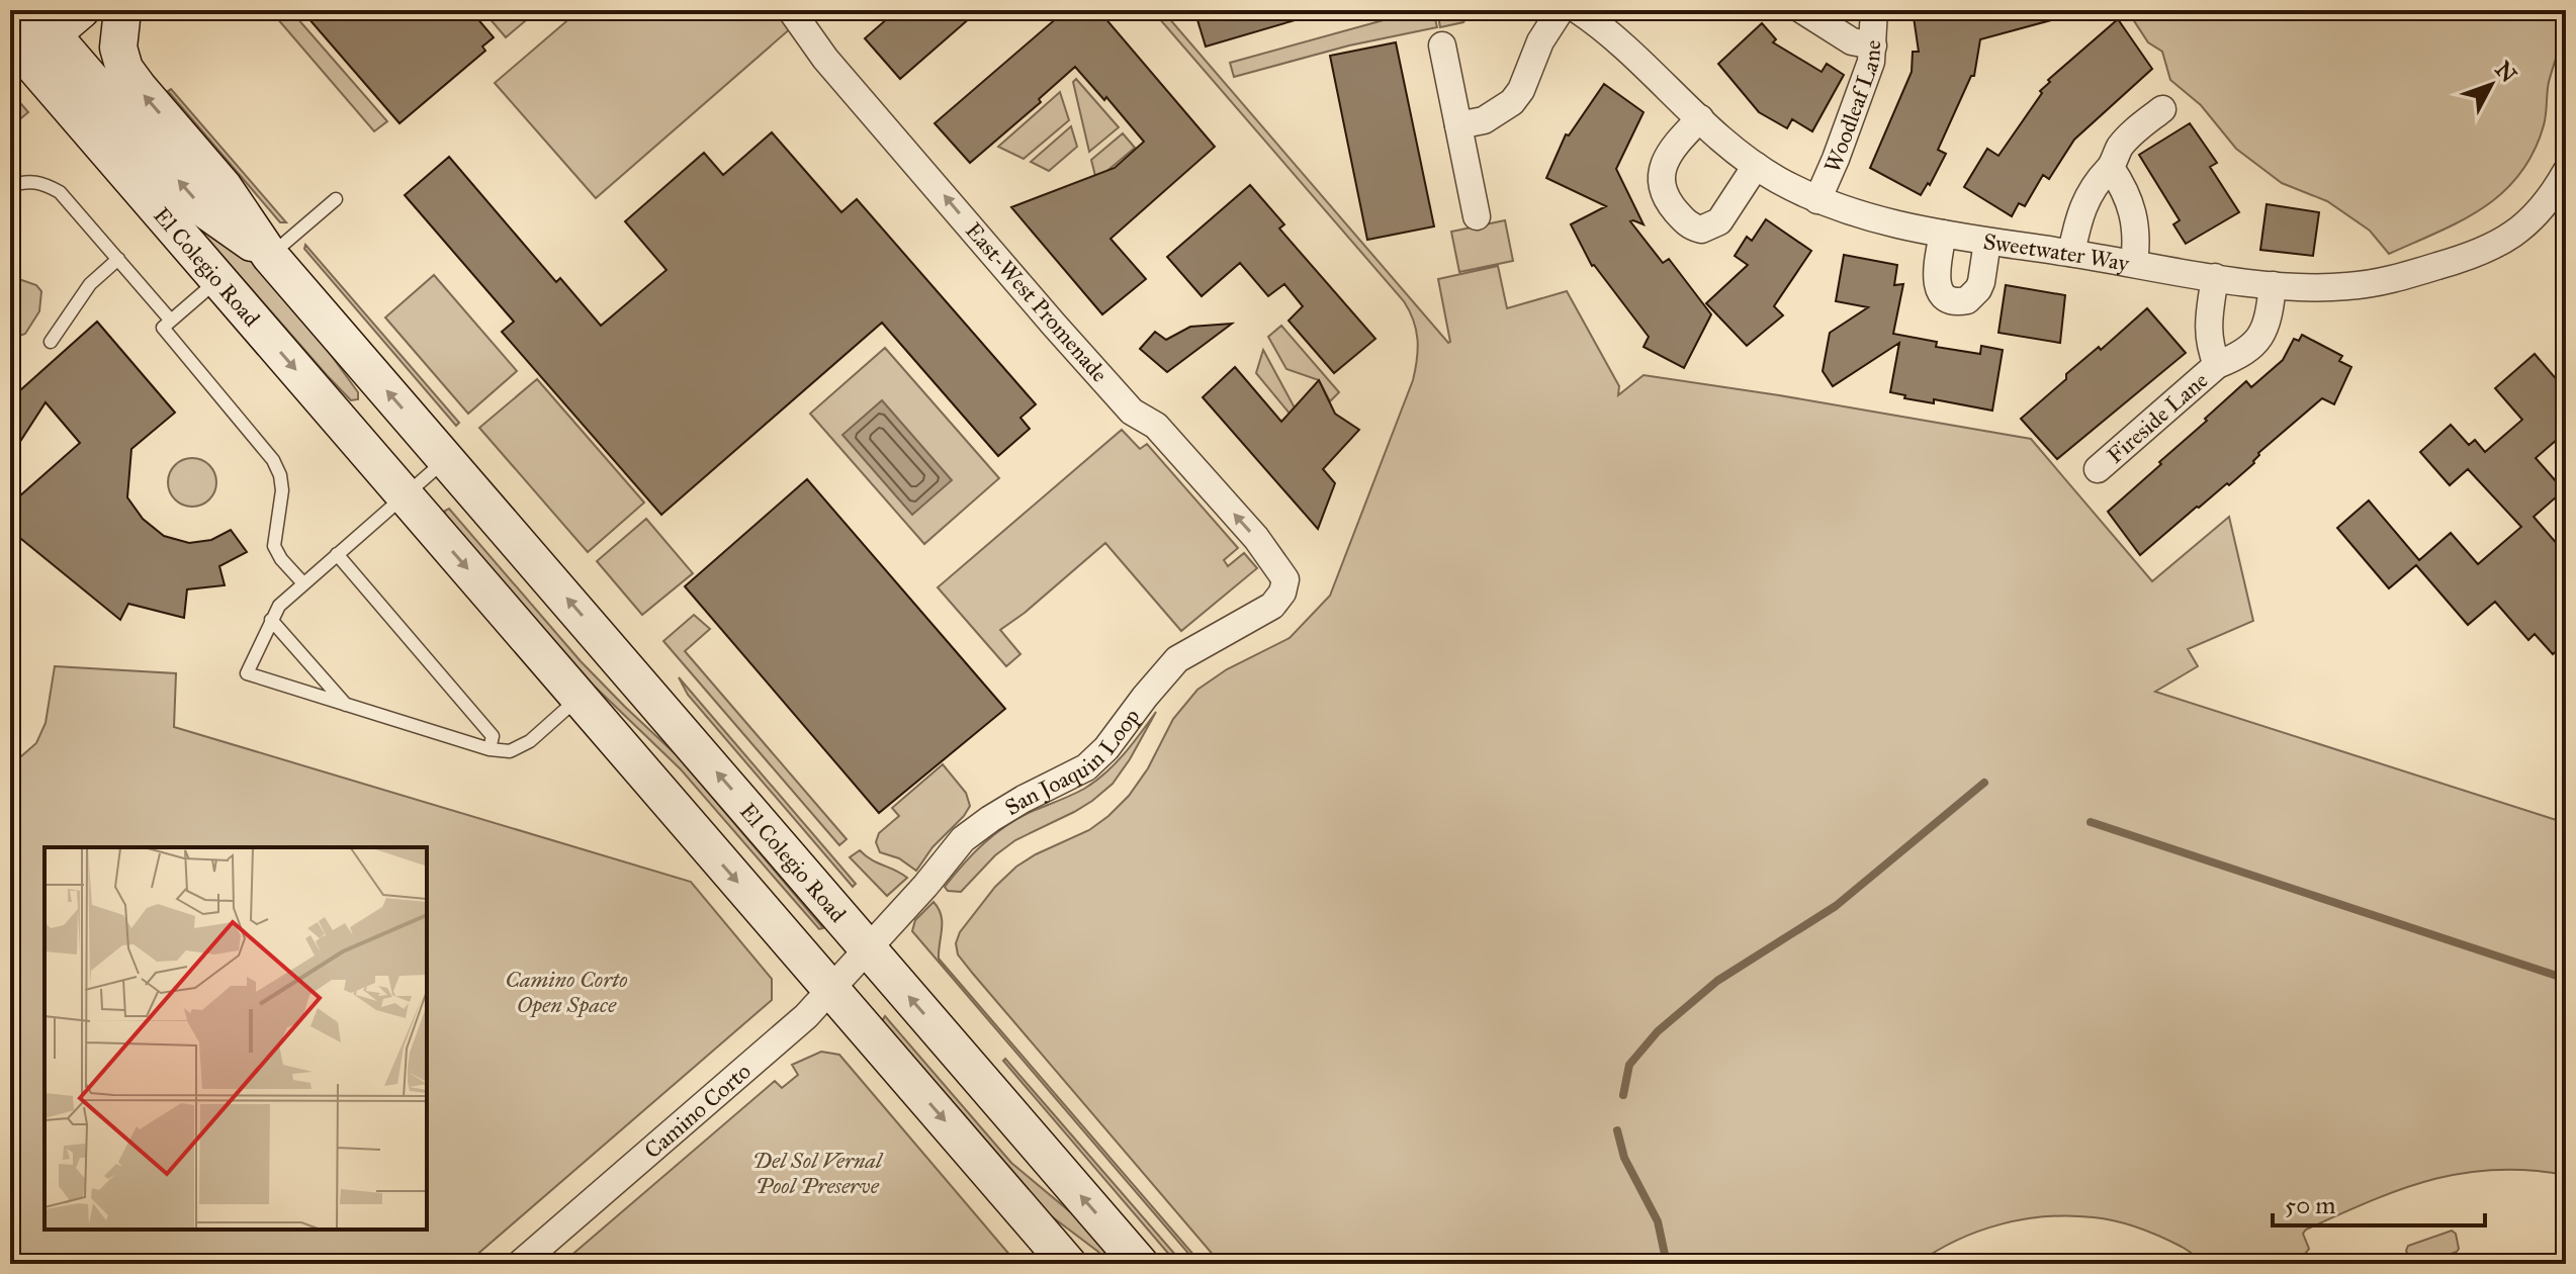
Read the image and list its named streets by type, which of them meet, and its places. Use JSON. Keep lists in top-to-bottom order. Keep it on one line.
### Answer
{"streets":{"main road":["El Colegio Road"],"street":["Woodleaf Lane","Sweetwater Way","East-West Promenade","Fireside Lane","San Joaquin Loop","Camino Corto"]},"crossings":[["Woodleaf Lane","Sweetwater Way"],["Sweetwater Way","Fireside Lane"],["El Colegio Road","San Joaquin Loop"],["El Colegio Road","Camino Corto"],["East-West Promenade","San Joaquin Loop"],["San Joaquin Loop","Camino Corto"]],"one_way":["East-West Promenade"],"parks":["Camino Corto Open Space","Del Sol Vernal Pool Preserve"],"scale_bar":"50 m","north":"top right"}
